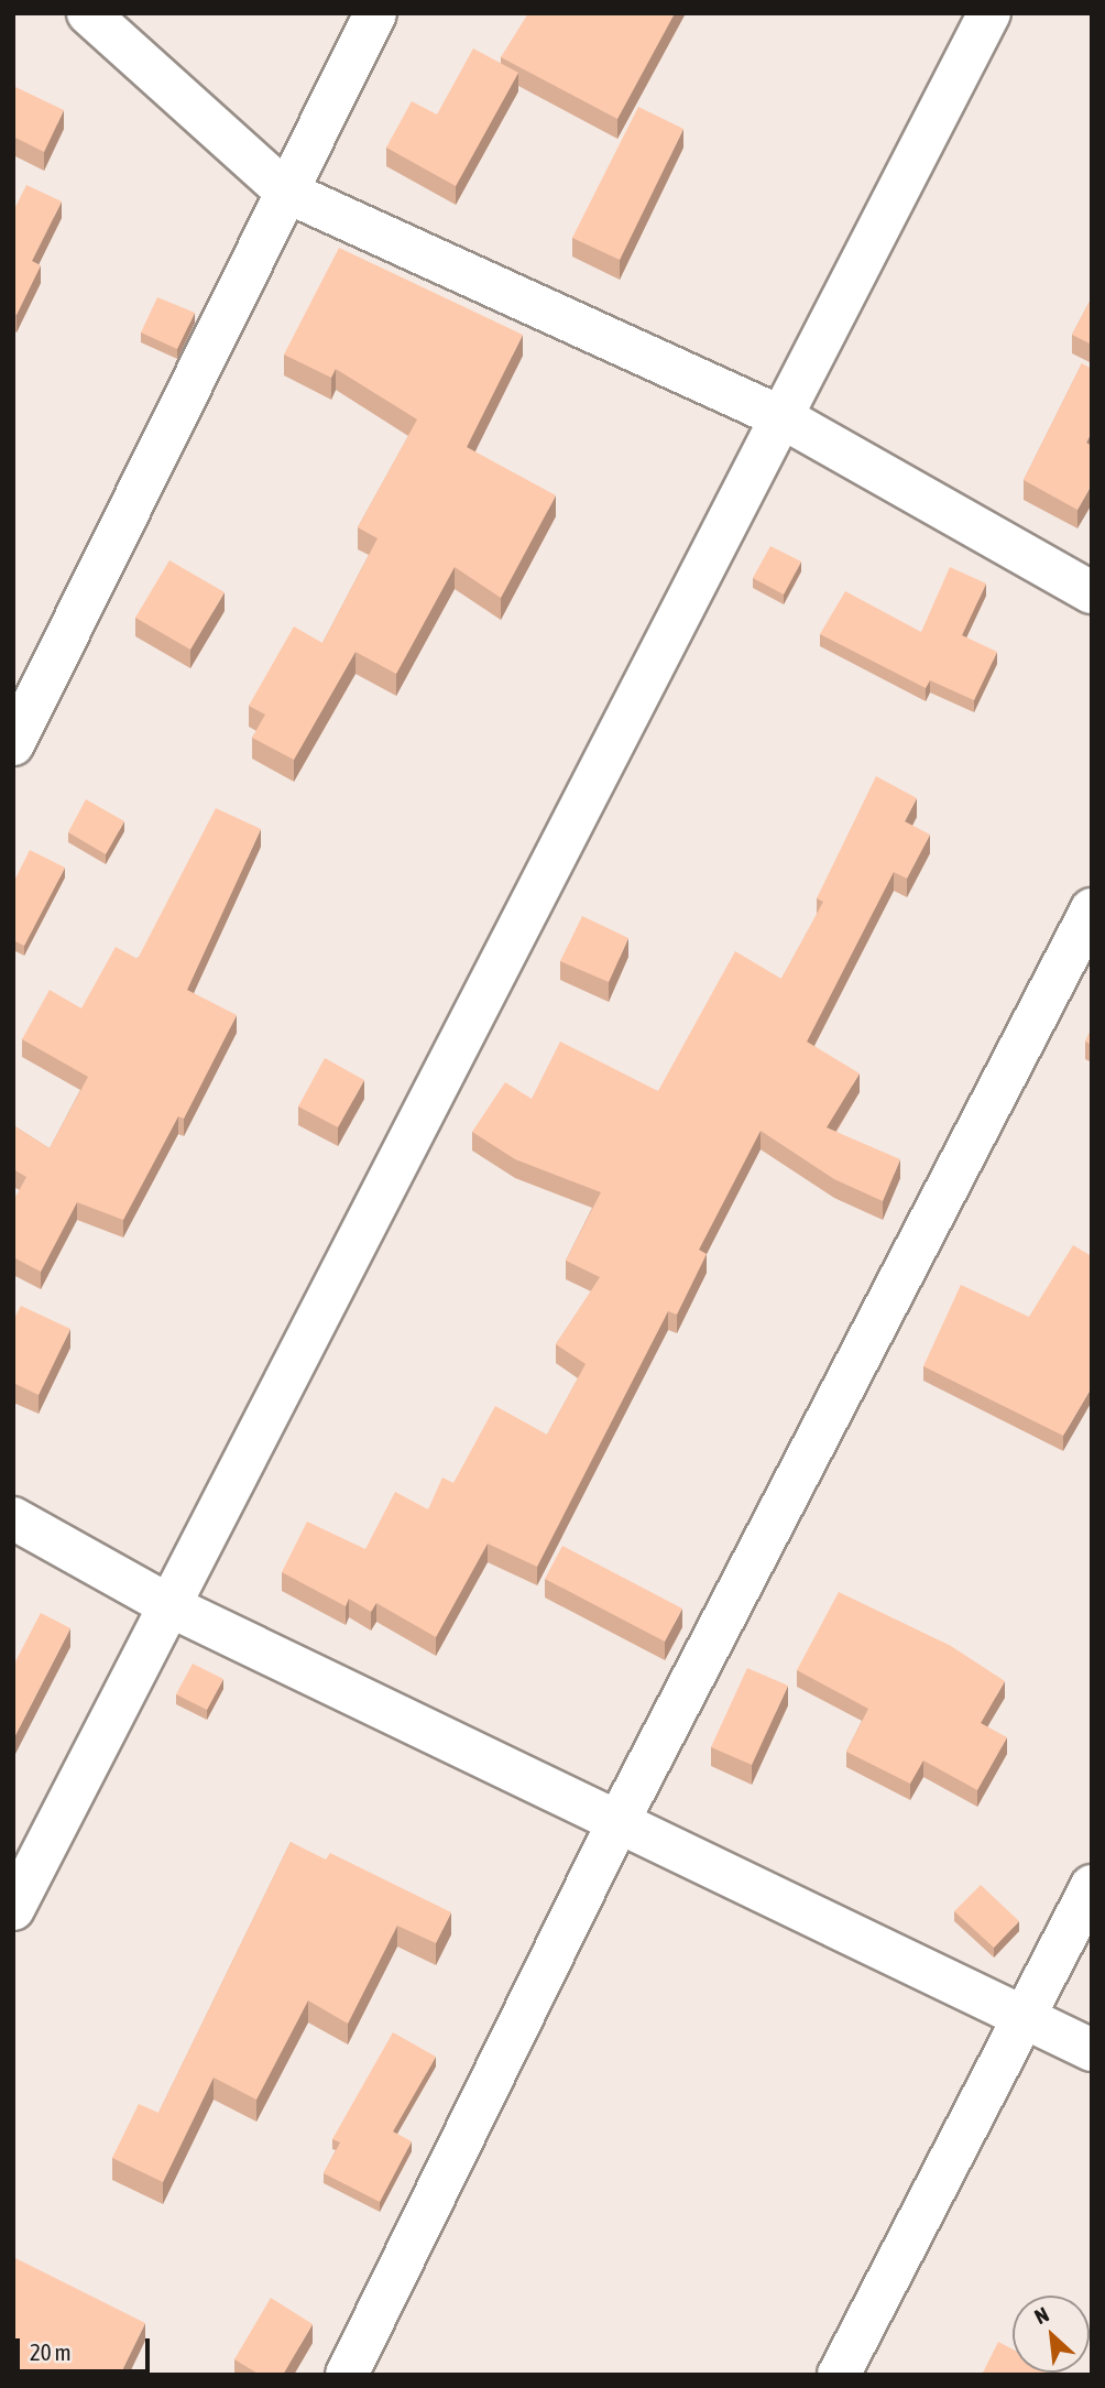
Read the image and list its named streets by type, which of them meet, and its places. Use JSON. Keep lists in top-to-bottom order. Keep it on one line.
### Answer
{"scale_bar":"20 m","north":"top left"}
